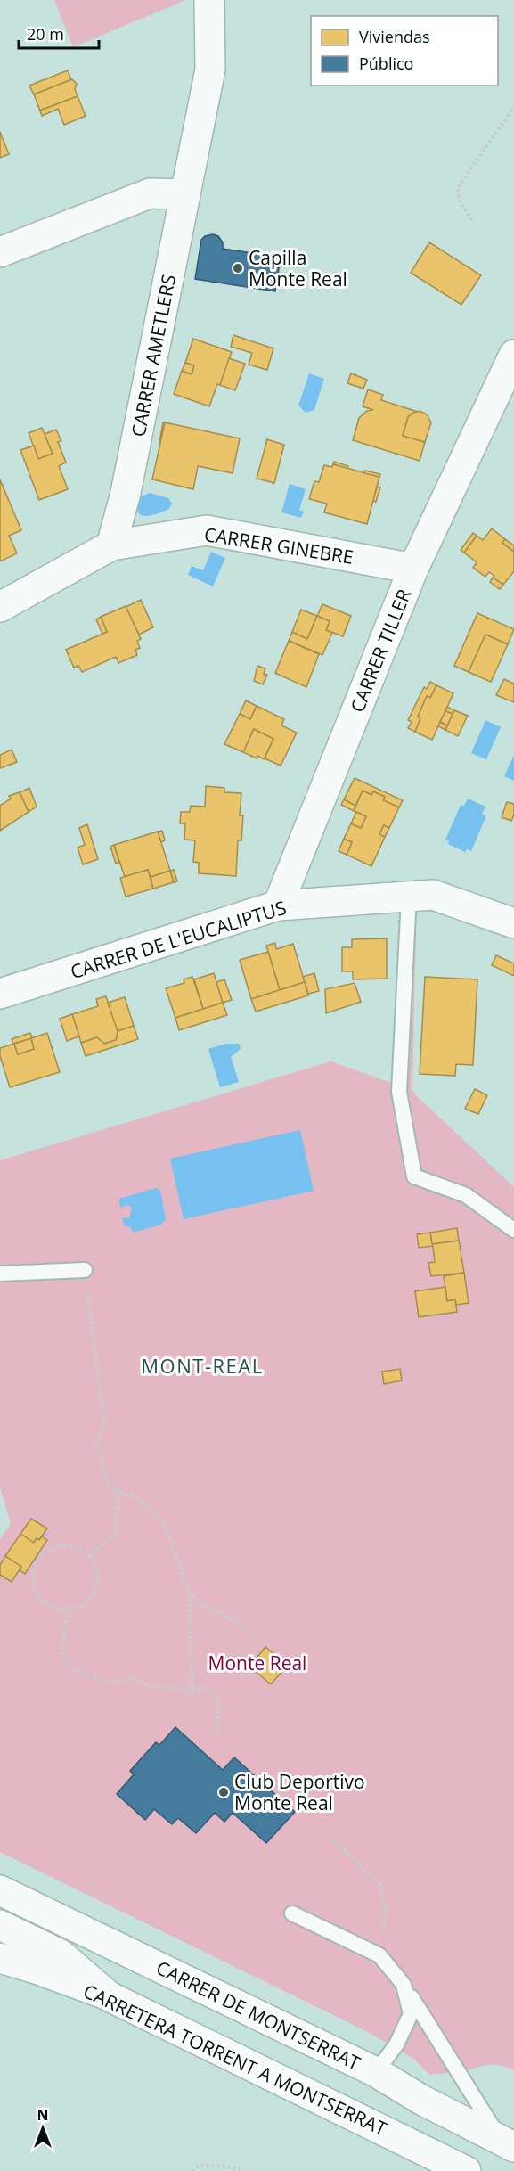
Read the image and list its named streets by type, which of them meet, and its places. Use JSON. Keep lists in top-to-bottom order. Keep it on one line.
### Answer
{"streets":{"street":["CARRER AMETLERS","CARRER GINEBRE","CARRER TILLER","CARRER DE L'EUCALIPTUS","CARRER DE MONTSERRAT","CARRETERA TORRENT A MONTSERRAT"]},"crossings":[["CARRER AMETLERS","CARRER GINEBRE"],["CARRER GINEBRE","CARRER TILLER"],["CARRER TILLER","CARRER DE L'EUCALIPTUS"]],"districts":["MONT-REAL"],"parks":["Monte Real"],"places":["Capilla Monte Real","Club Deportivo Monte Real"],"legend":["Viviendas","Público"],"scale_bar":"20 m","north":"top"}
